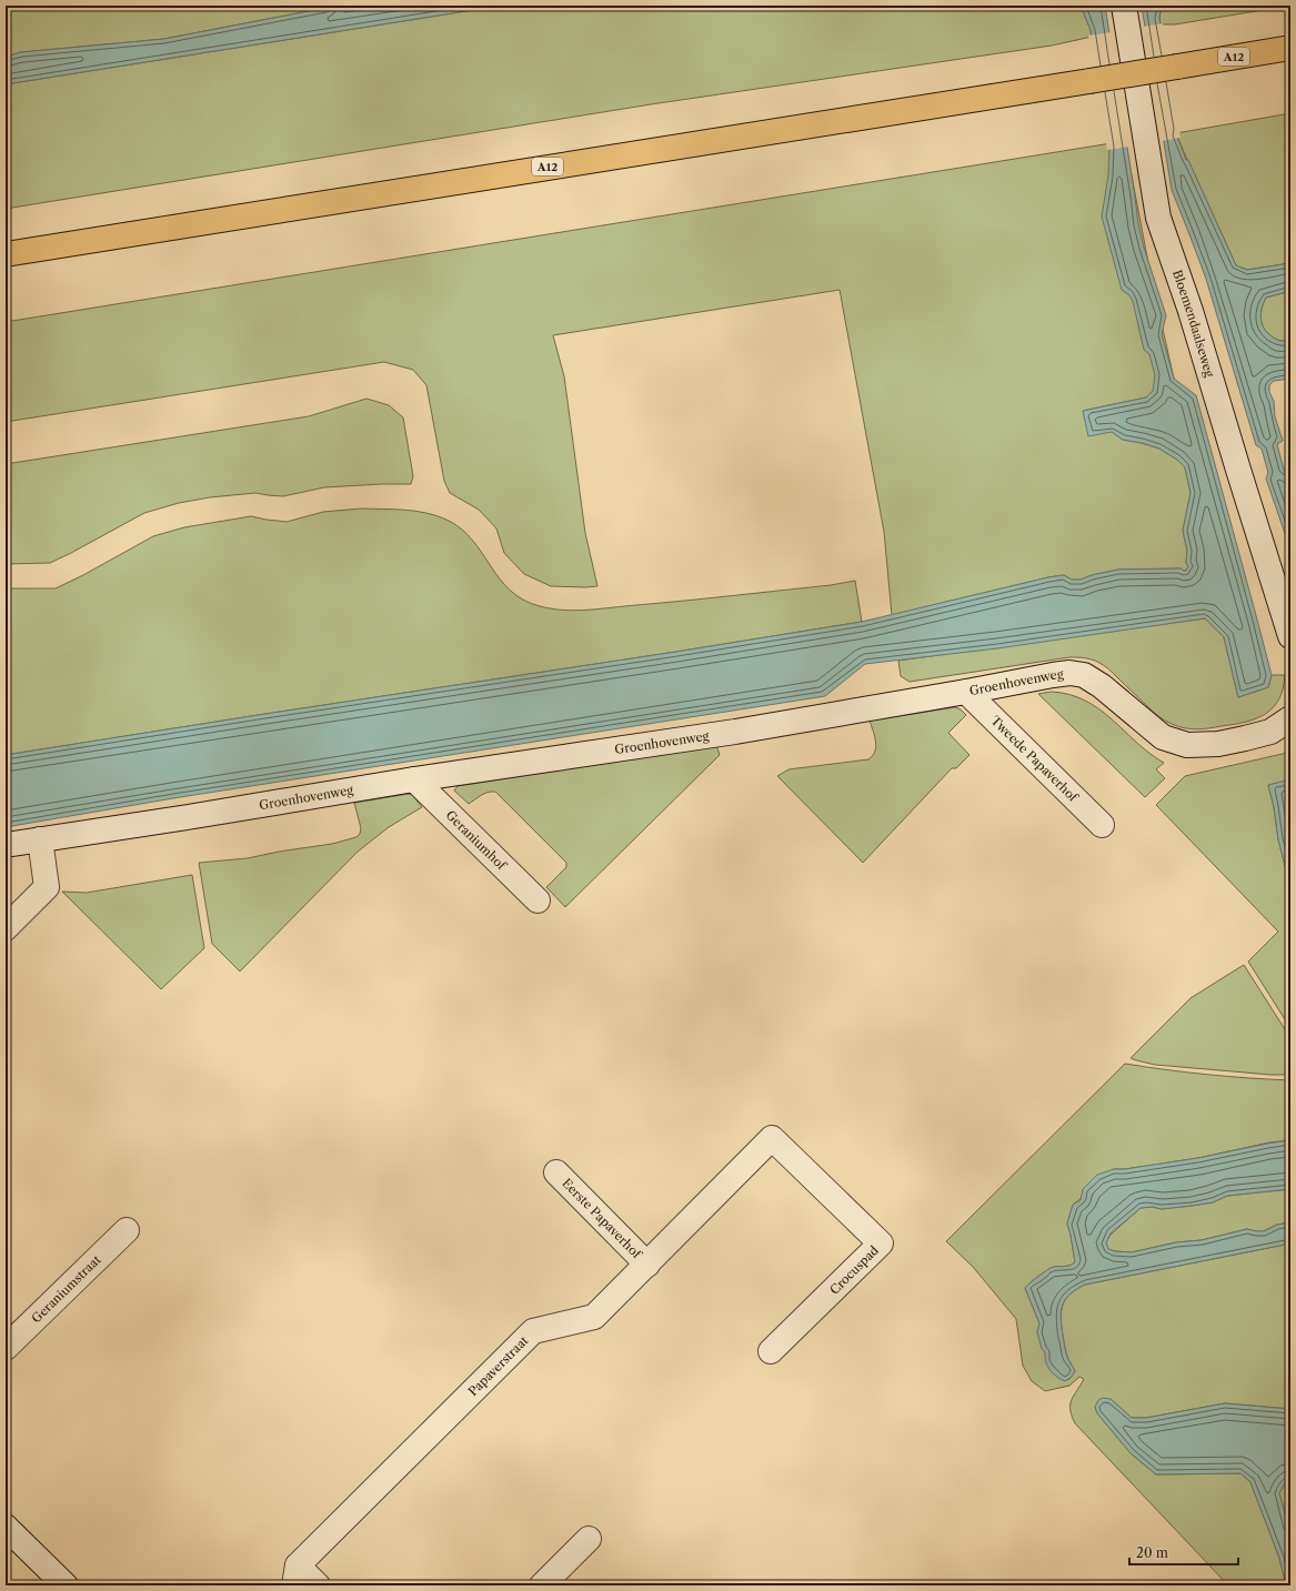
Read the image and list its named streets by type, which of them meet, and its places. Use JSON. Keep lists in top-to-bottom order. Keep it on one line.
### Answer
{"streets":{"highway":["A12"],"street":["Bloemendaalseweg","Groenhovenweg","Tweede Papaverhof","Geraniumhof","Eerste Papaverhof","Crocuspad","Geraniumstraat","Papaverstraat"]},"crossings":[["Groenhovenweg","Tweede Papaverhof"],["Groenhovenweg","Geraniumhof"],["Eerste Papaverhof","Papaverstraat"],["Crocuspad","Papaverstraat"]],"scale_bar":"20 m"}
